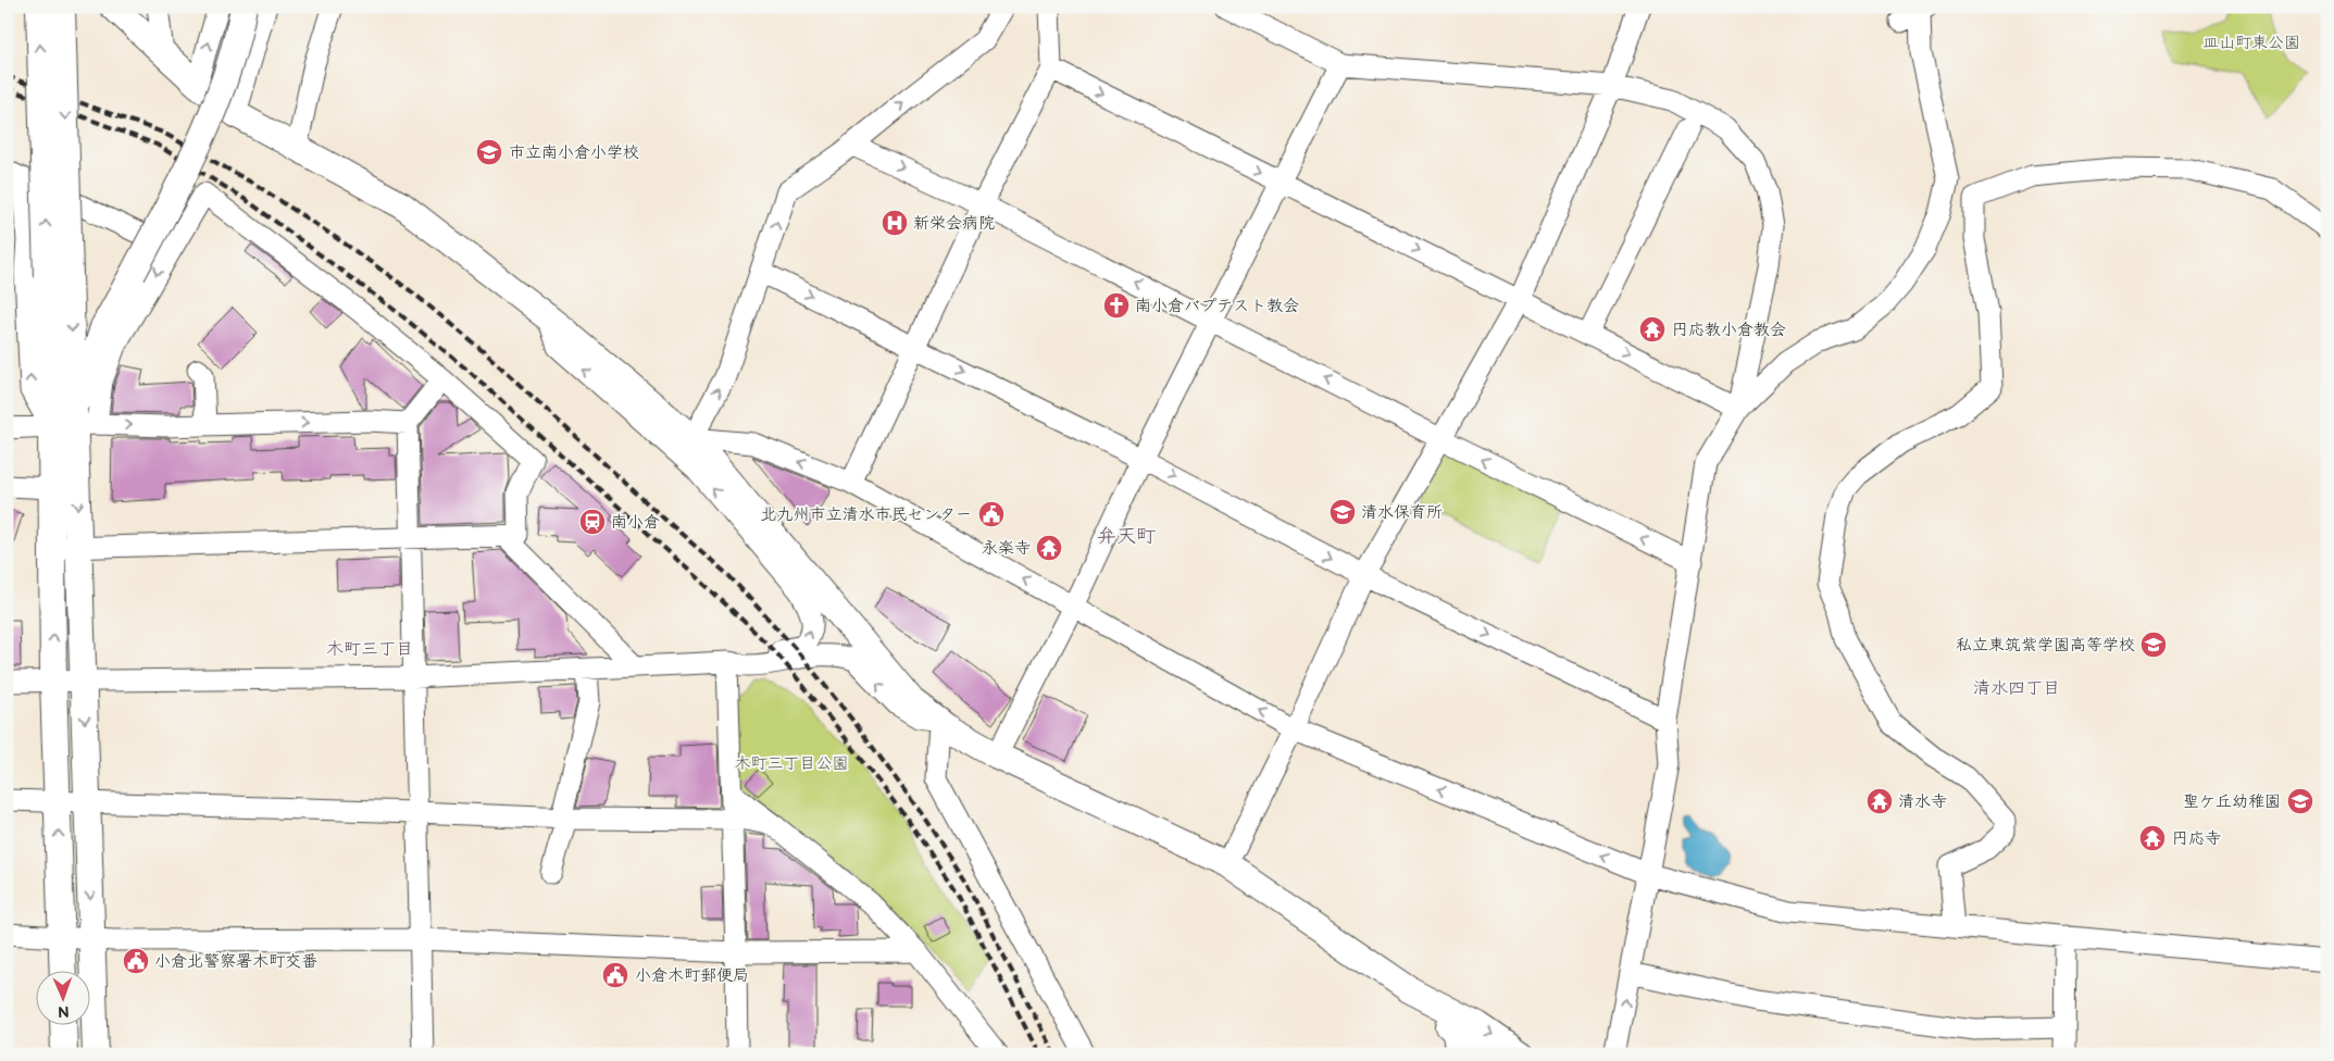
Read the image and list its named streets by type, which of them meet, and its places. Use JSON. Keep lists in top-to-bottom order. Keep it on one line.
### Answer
{"districts":["弁天町","木町三丁目","清水四丁目"],"parks":["皿山町東公園","木町三丁目公園"],"places":{"school or university":["市立南小倉小学校","清水保育所","私立東筑紫学園高等学校","聖ケ丘幼稚園"],"hospital":["新栄会病院"],"church":["南小倉バプテスト教会"],"temple":["円応教小倉教会","永楽寺","清水寺","円応寺"],"public building":["北九州市立清水市民センター","小倉北警察署木町交番","小倉木町郵便局"],"station":["南小倉"]},"north":"bottom"}
